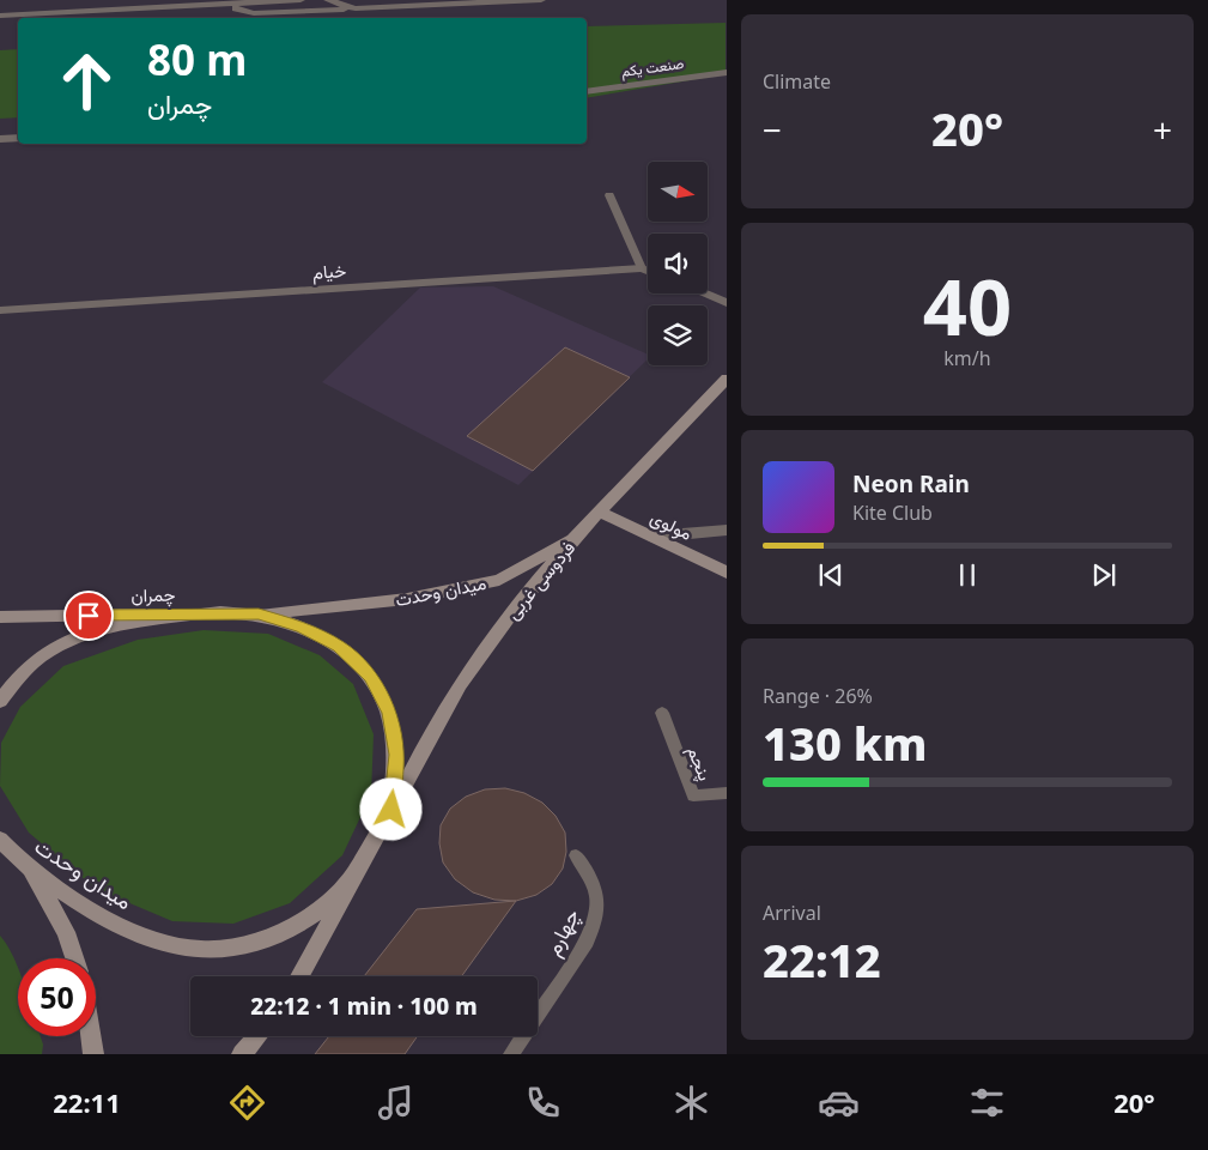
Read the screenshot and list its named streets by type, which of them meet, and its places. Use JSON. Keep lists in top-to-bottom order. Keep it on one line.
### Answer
{"streets":{"main road":["مولوی","فردوسی غربی","میدان وحدت","چمران"],"street":["صنعت یکم","خیام"],"lane":["پنجم","چهارم"]},"crossings":[["مولوی","فردوسی غربی"],["فردوسی غربی","میدان وحدت"],["میدان وحدت","چمران"]],"north":"right","page":{"tile":["Climate",["40","km/h"],["Range · 26%","130 km"],["Arrival","22:12"]],"turn":["80 m","چمران"],"heat":["−","20°","+"],"song":["Neon Rain","Kite Club"],"limit":"50","trip":"22:12 · 1 min · 100 m","tabs":["22:11","20°"]}}
